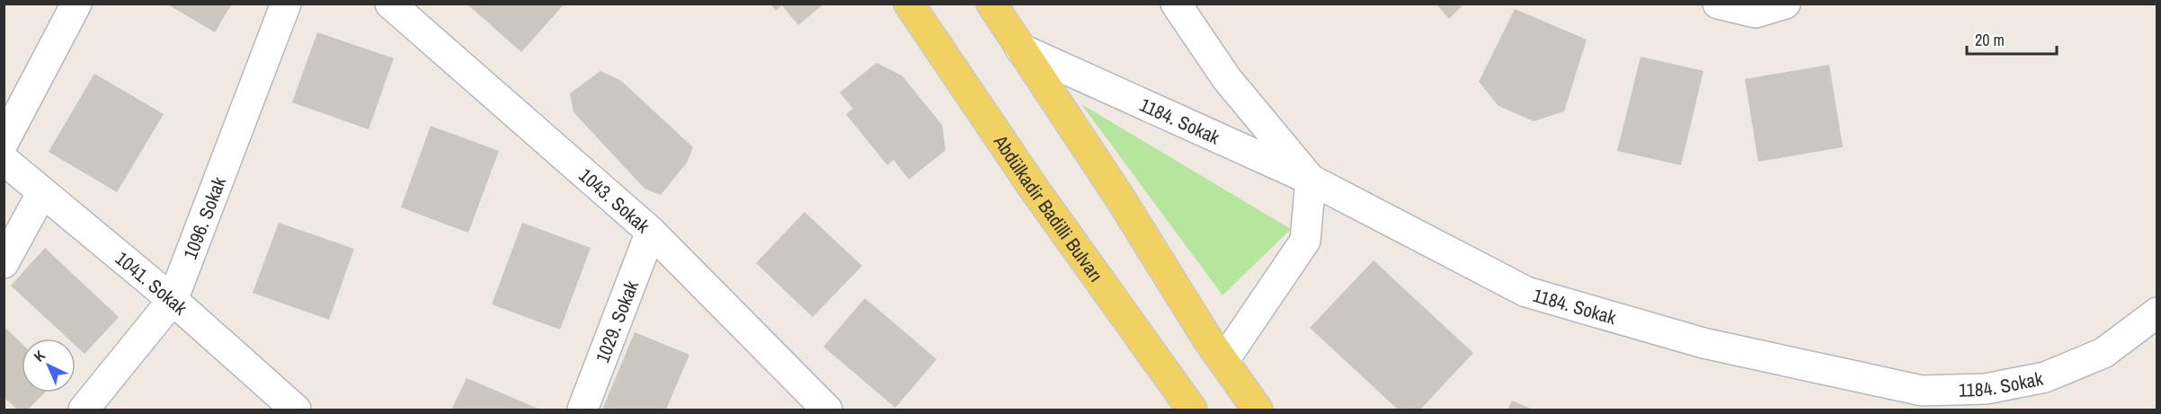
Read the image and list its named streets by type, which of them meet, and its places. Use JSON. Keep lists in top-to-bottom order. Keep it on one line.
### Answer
{"streets":{"main road":["Abdülkadir Badilli Bulvarı"],"street":["1184. Sokak","1043. Sokak","1096. Sokak","1041. Sokak","1029. Sokak"]},"crossings":[["1043. Sokak","1029. Sokak"],["1096. Sokak","1041. Sokak"]],"scale_bar":"20 m","north":"top left"}
